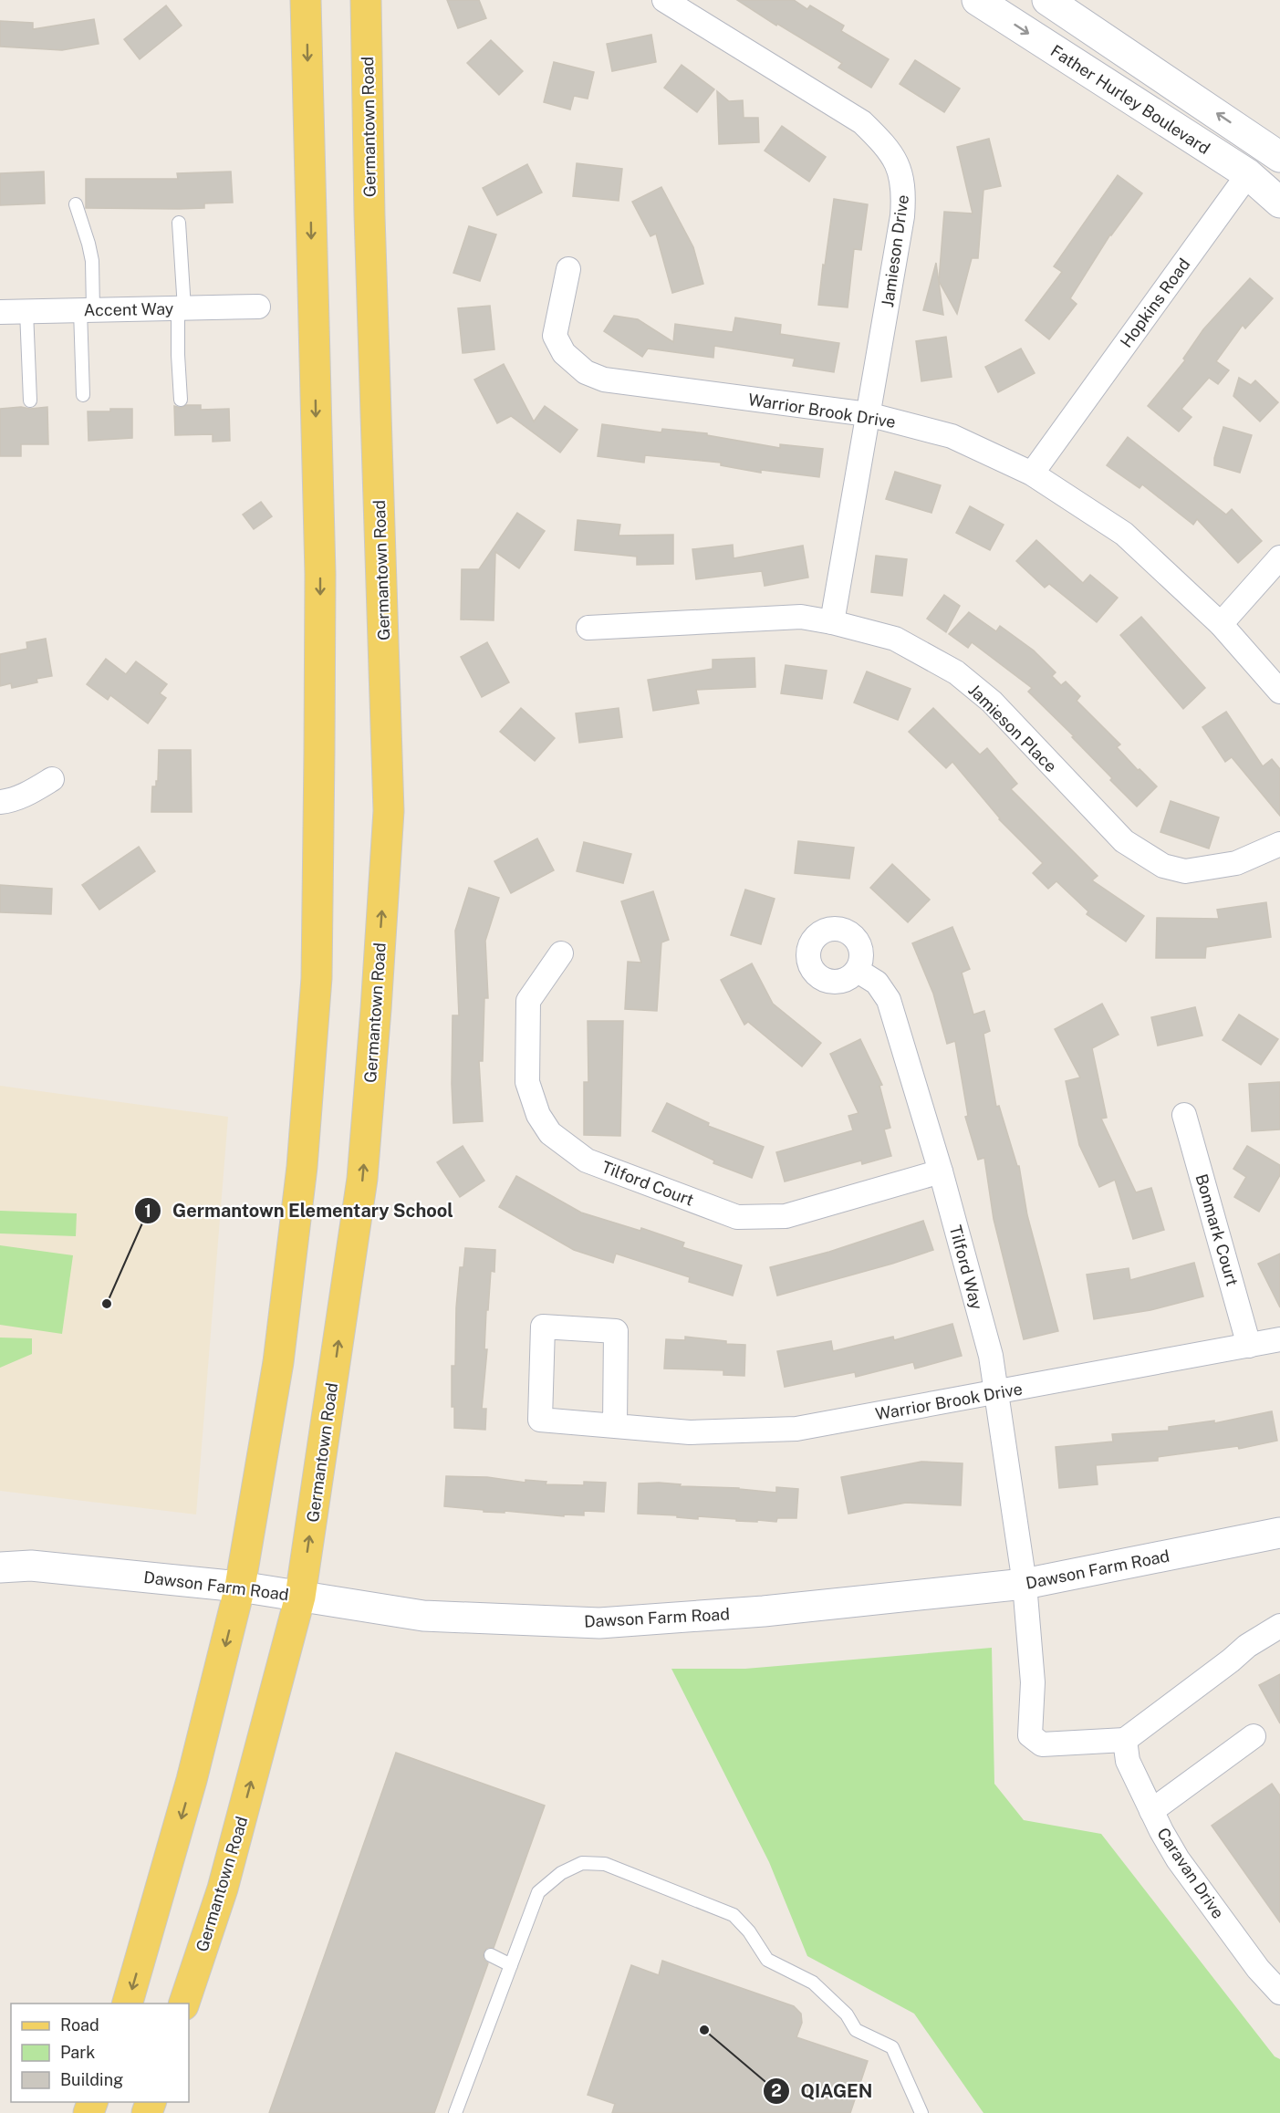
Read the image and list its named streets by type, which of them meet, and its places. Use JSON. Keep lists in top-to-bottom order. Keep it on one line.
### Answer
{"streets":{"main road":["Germantown Road"],"street":["Father Hurley Boulevard","Jamieson Drive","Hopkins Road","Accent Way","Warrior Brook Drive","Jamieson Place","Tilford Court","Bonmark Court","Tilford Way","Dawson Farm Road","Caravan Drive"]},"crossings":[["Father Hurley Boulevard","Hopkins Road"],["Germantown Road","Dawson Farm Road"],["Jamieson Drive","Warrior Brook Drive"],["Jamieson Drive","Jamieson Place"],["Hopkins Road","Warrior Brook Drive"],["Warrior Brook Drive","Bonmark Court"],["Warrior Brook Drive","Tilford Way"],["Tilford Court","Tilford Way"],["Tilford Way","Dawson Farm Road"]],"places":["Germantown Elementary School","QIAGEN"],"legend":["Road","Park","Building"]}
